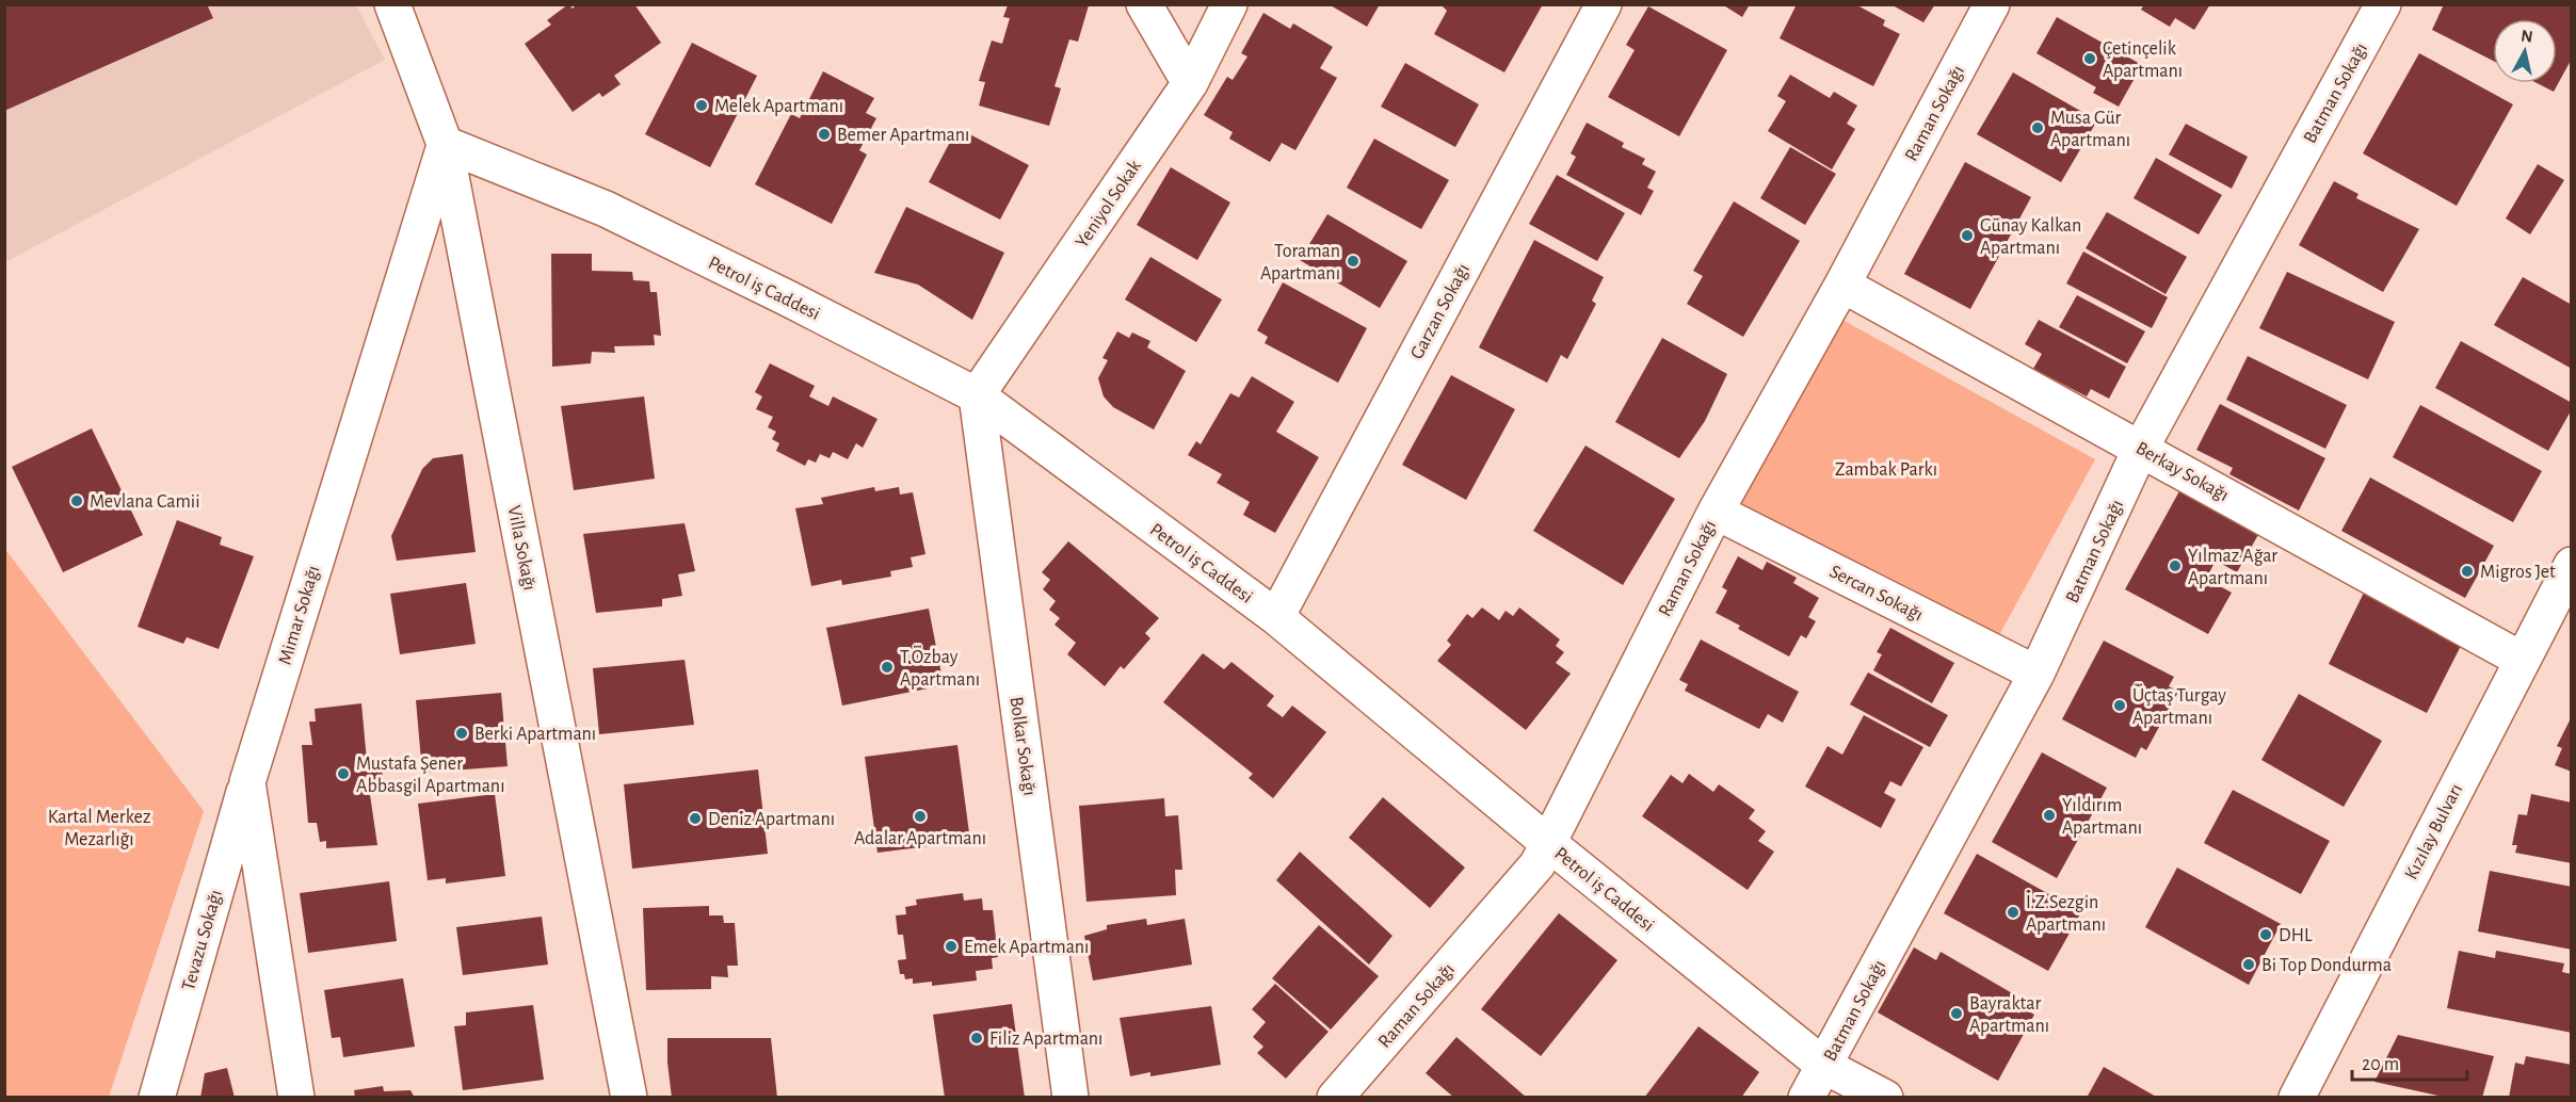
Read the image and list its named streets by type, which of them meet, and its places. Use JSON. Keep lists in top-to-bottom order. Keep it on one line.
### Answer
{"streets":{"street":["Batman Sokağı","Raman Sokağı","Yeniyol Sokak","Petrol iş Caddesi","Garzan Sokağı","Berkay Sokağı","Villa Sokağı","Sercan Sokağı","Mimar Sokağı","Bolkar Sokağı","Kızılay Bulvarı","Tevazu Sokağı"]},"crossings":[["Batman Sokağı","Petrol iş Caddesi"],["Batman Sokağı","Berkay Sokağı"],["Batman Sokağı","Sercan Sokağı"],["Raman Sokağı","Petrol iş Caddesi"],["Raman Sokağı","Berkay Sokağı"],["Raman Sokağı","Sercan Sokağı"],["Yeniyol Sokak","Petrol iş Caddesi"],["Yeniyol Sokak","Bolkar Sokağı"],["Petrol iş Caddesi","Garzan Sokağı"],["Petrol iş Caddesi","Villa Sokağı"],["Petrol iş Caddesi","Mimar Sokağı"],["Petrol iş Caddesi","Bolkar Sokağı"],["Berkay Sokağı","Kızılay Bulvarı"],["Villa Sokağı","Mimar Sokağı"],["Mimar Sokağı","Tevazu Sokağı"]],"parks":["Zambak Parkı","Kartal Merkez Mezarlığı"],"places":["Çetinçelik Apartmanı","Melek Apartmanı","Musa Gür Apartmanı","Bemer Apartmanı","Günay Kalkan Apartmanı","Toraman Apartmanı","Mevlana Camii","Yılmaz Ağar Apartmanı","Migros Jet","T.Özbay Apartmanı","Üçtaş Turgay Apartmanı","Berki Apartmanı","Mustafa Şener Abbasgil Apartmanı","Yıldırım Apartmanı","Adalar Apartmanı","Deniz Apartmanı","İ.Z.Sezgin Apartmanı","DHL","Emek Apartmanı","Bi Top Dondurma","Bayraktar Apartmanı","Filiz Apartmanı"],"scale_bar":"20 m","north":"top"}
